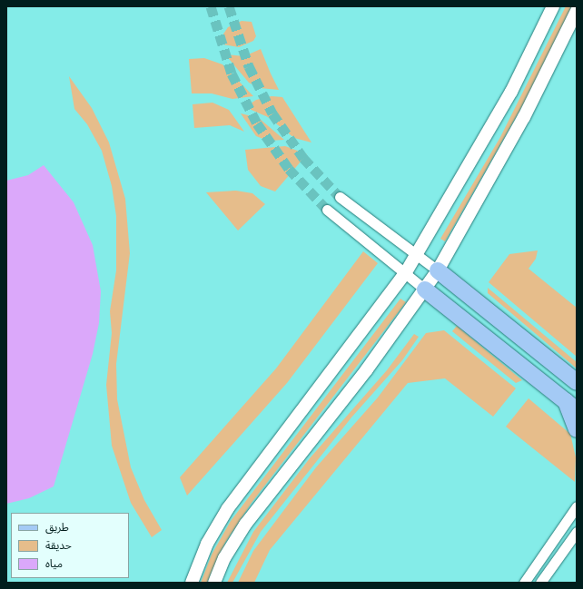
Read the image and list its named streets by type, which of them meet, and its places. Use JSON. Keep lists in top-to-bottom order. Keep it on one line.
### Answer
{"legend":["طريق","حديقة","مياه"]}
